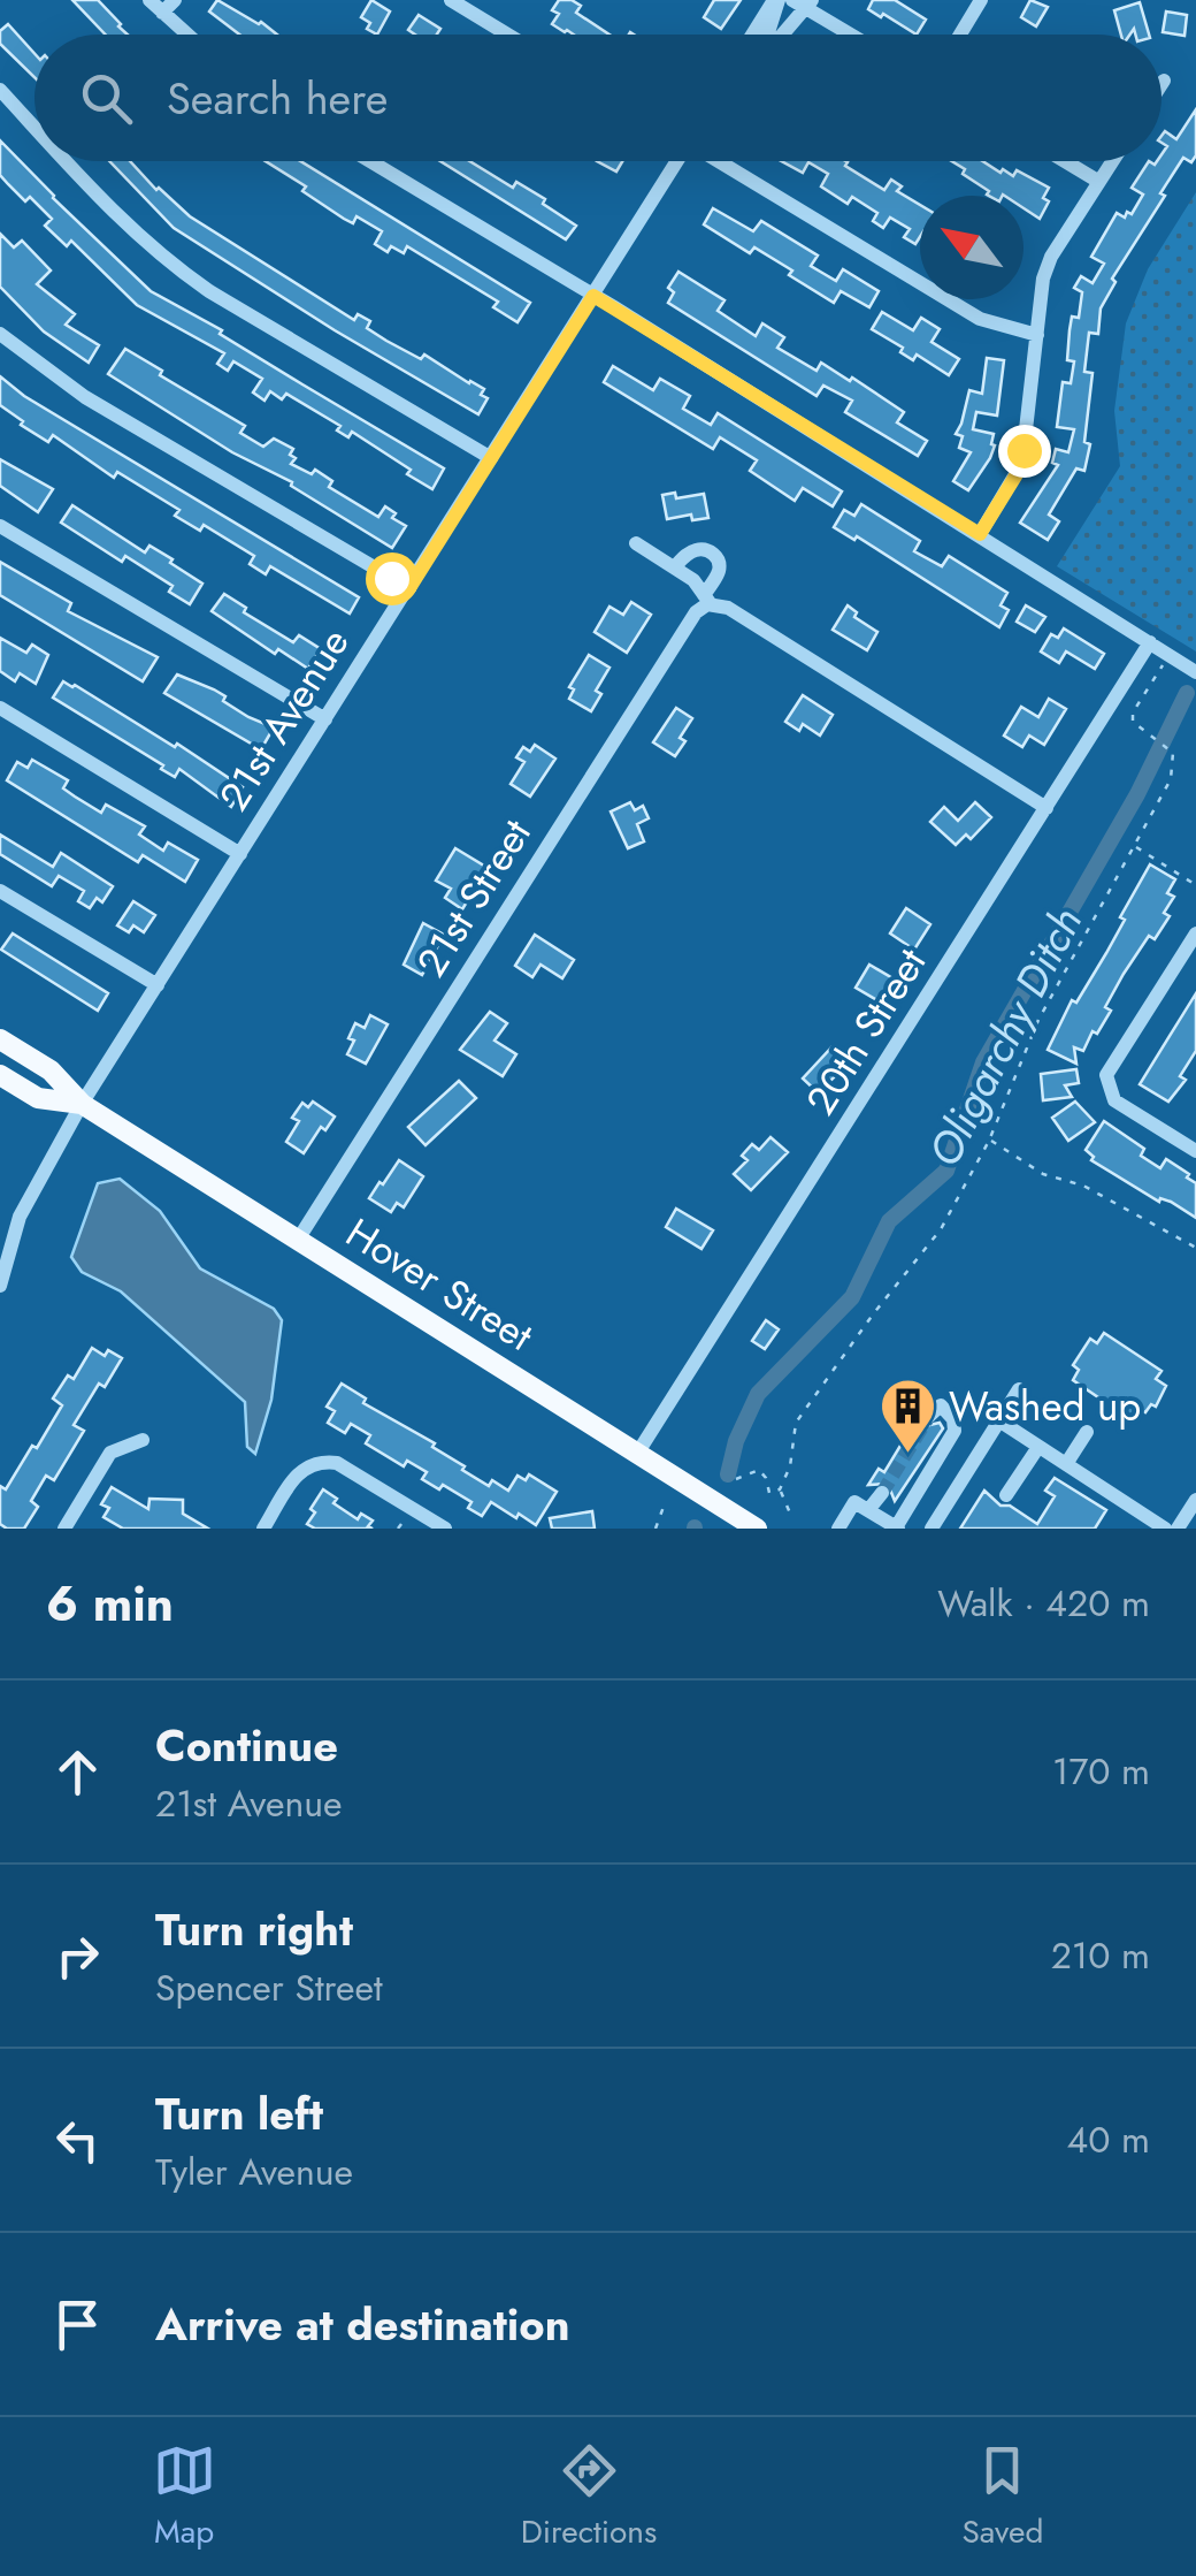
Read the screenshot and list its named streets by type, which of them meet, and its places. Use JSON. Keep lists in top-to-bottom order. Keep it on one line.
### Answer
{"streets":{"main road":["Hover Street"],"street":["21st Avenue","21st Street","20th Street"]},"crossings":[["21st Avenue","Hover Street"],["21st Street","Hover Street"],["20th Street","Hover Street"]],"water":["Oligarchy Ditch"],"places":{"building":["Washed up"]},"north":"top left","page":{"search":"Search here","heading":["6 min","Walk · 420 m"],"list":[["Continue","21st Avenue","170 m"],["Turn right","Spencer Street","210 m"],["Turn left","Tyler Avenue","40 m"],"Arrive at destination"],"nav":["Map","Directions","Saved"]}}
